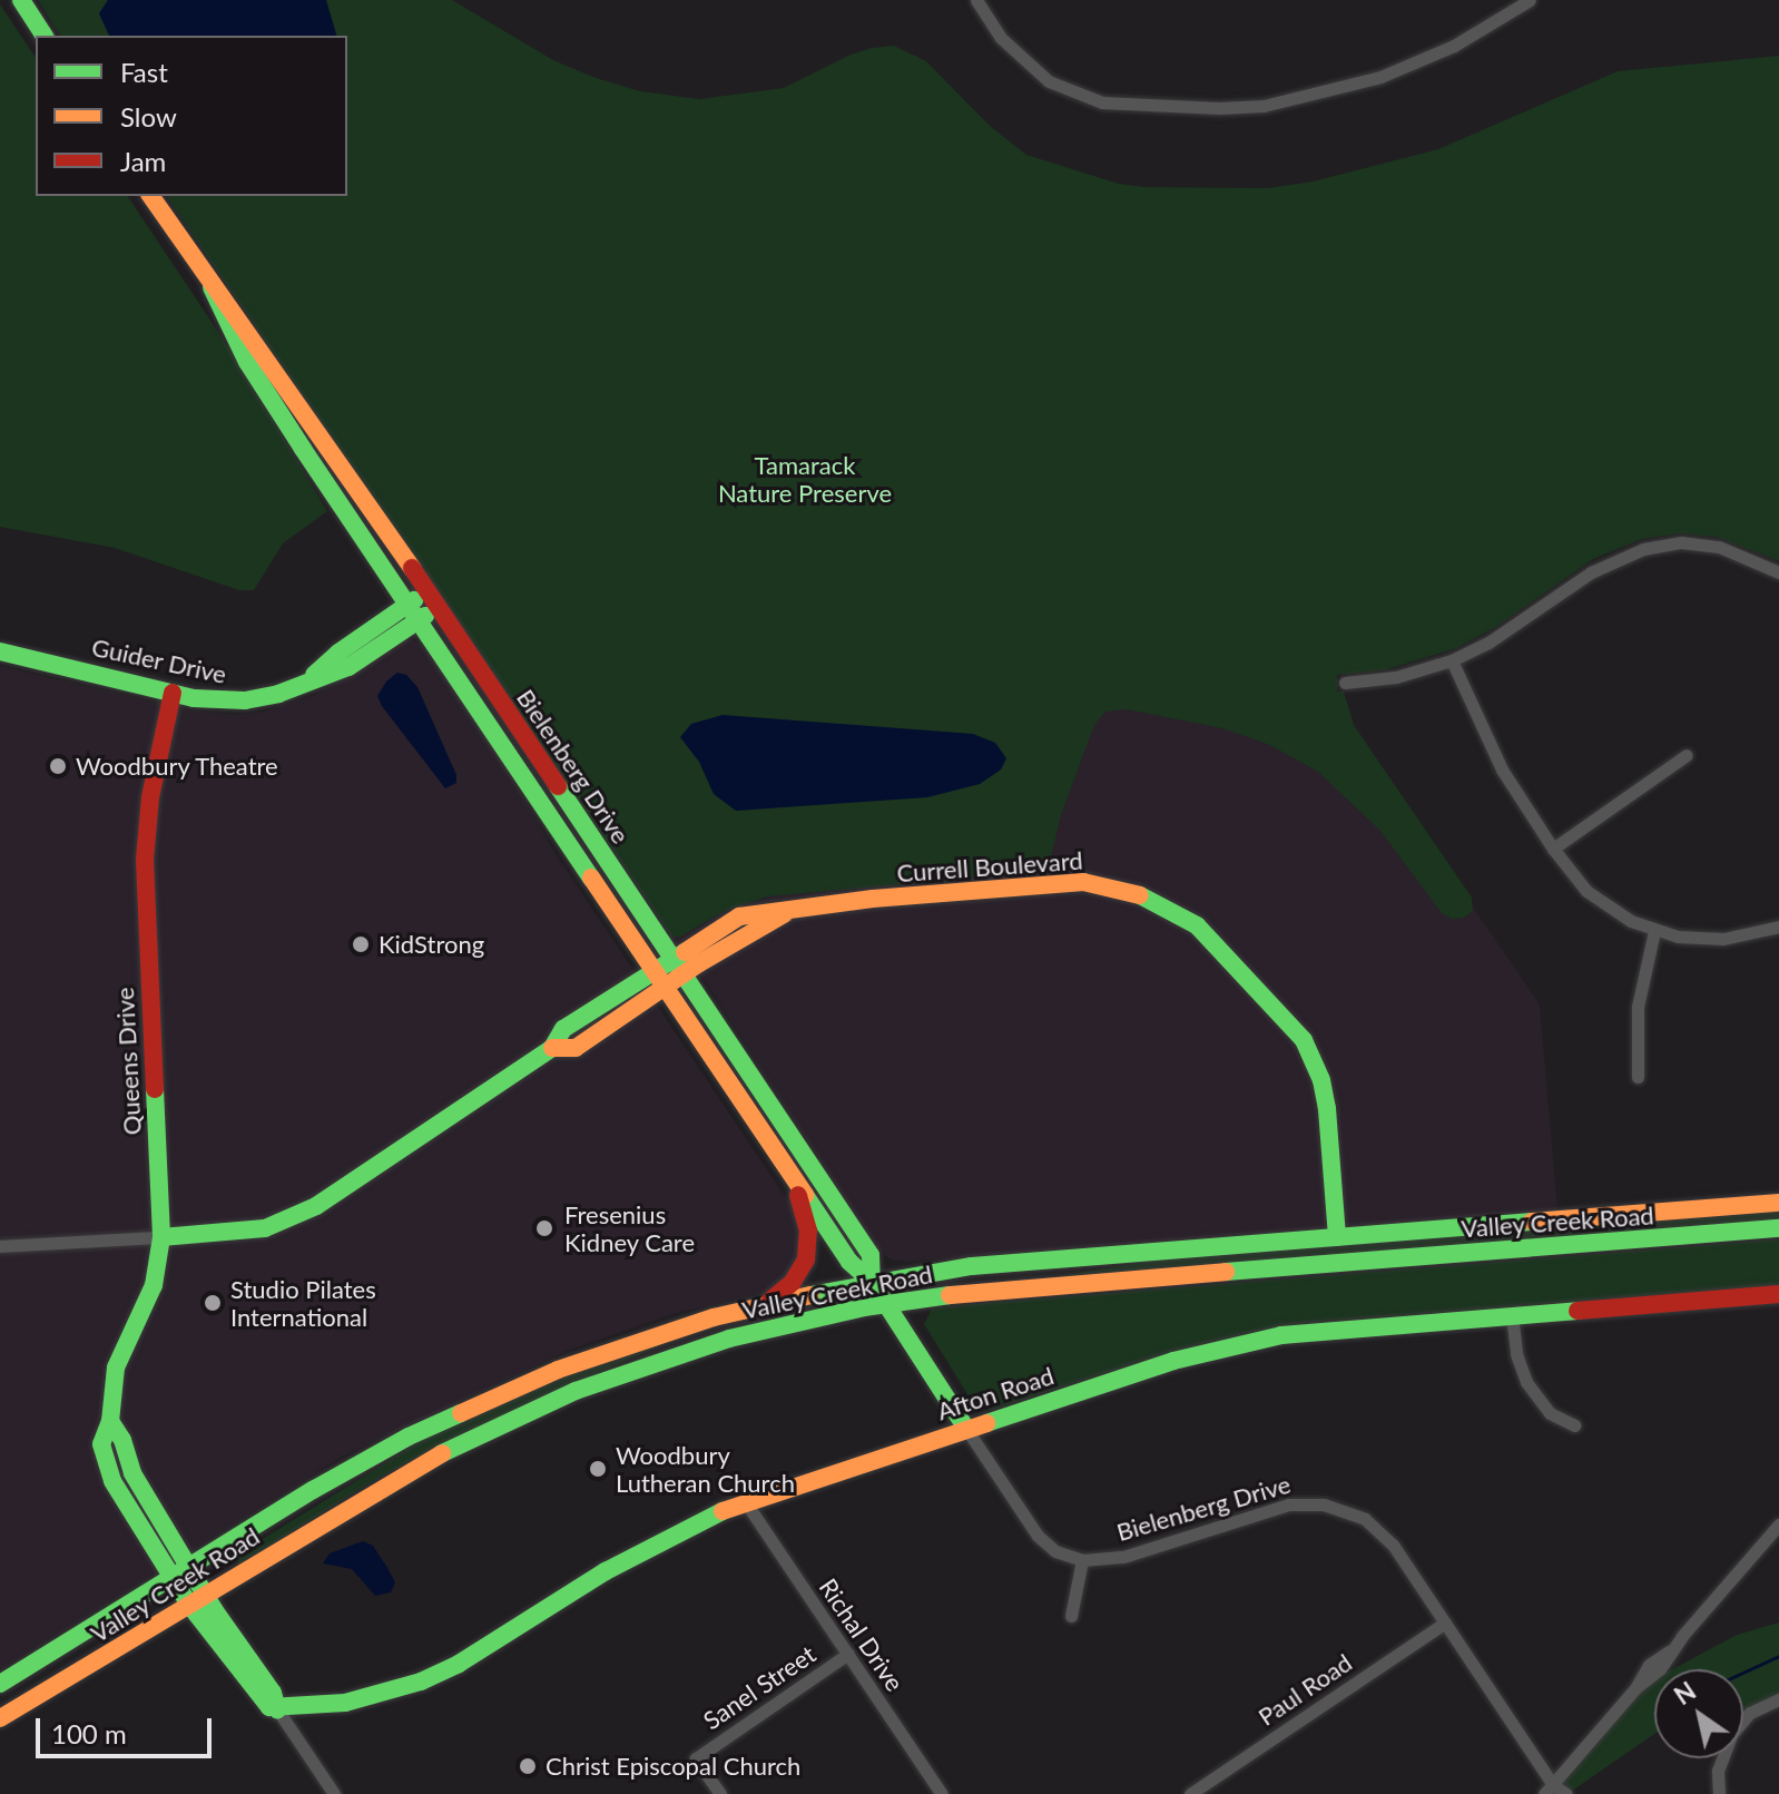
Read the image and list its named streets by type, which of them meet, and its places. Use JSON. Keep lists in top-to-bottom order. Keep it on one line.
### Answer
{"streets":{"street":["Guider Drive","Bielenberg Drive","Currell Boulevard","Queens Drive","Valley Creek Road","Afton Road","Richal Drive","Sanel Street","Paul Road"]},"crossings":[["Guider Drive","Bielenberg Drive"],["Guider Drive","Queens Drive"],["Bielenberg Drive","Currell Boulevard"],["Bielenberg Drive","Valley Creek Road"],["Bielenberg Drive","Afton Road"],["Bielenberg Drive","Paul Road"],["Currell Boulevard","Queens Drive"],["Currell Boulevard","Valley Creek Road"],["Queens Drive","Valley Creek Road"],["Queens Drive","Afton Road"],["Afton Road","Richal Drive"],["Richal Drive","Sanel Street"]],"parks":["Tamarack Nature Preserve"],"places":["Woodbury Theatre","KidStrong","Fresenius Kidney Care","Studio Pilates International","Woodbury Lutheran Church","Christ Episcopal Church"],"legend":["Fast","Slow","Jam"],"scale_bar":"100 m","north":"top left"}
